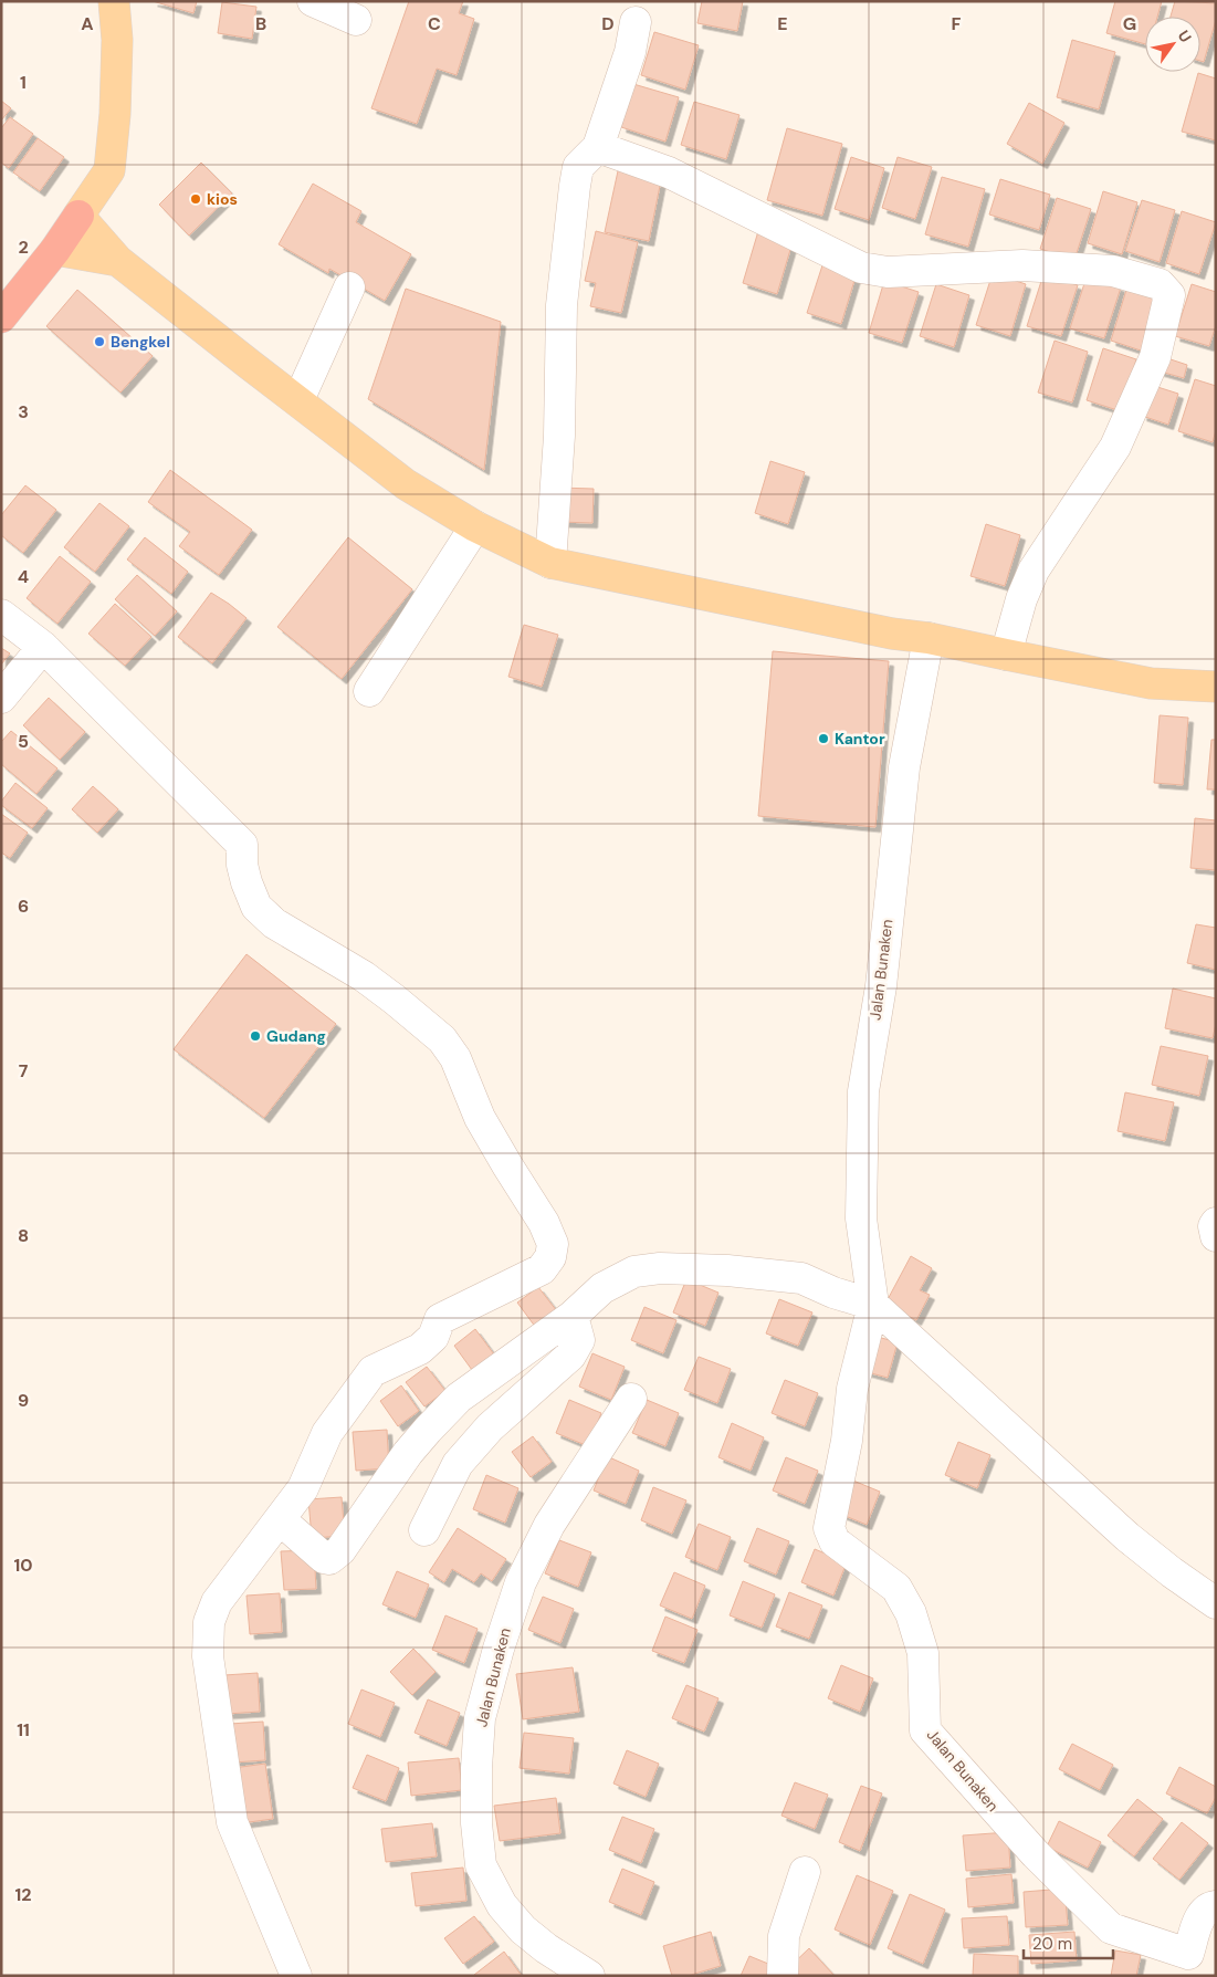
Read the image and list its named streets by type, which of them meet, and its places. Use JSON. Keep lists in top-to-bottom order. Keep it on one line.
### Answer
{"streets":{"street":["Jalan Bunaken"]},"places":["kios","Bengkel","Kantor","Gudang"],"scale_bar":"20 m","north":"top right","grid":{"columns":["A","B","C","D","E","F","G"],"rows":["1","2","3","4","5","6","7","8","9","10","11","12"]}}
